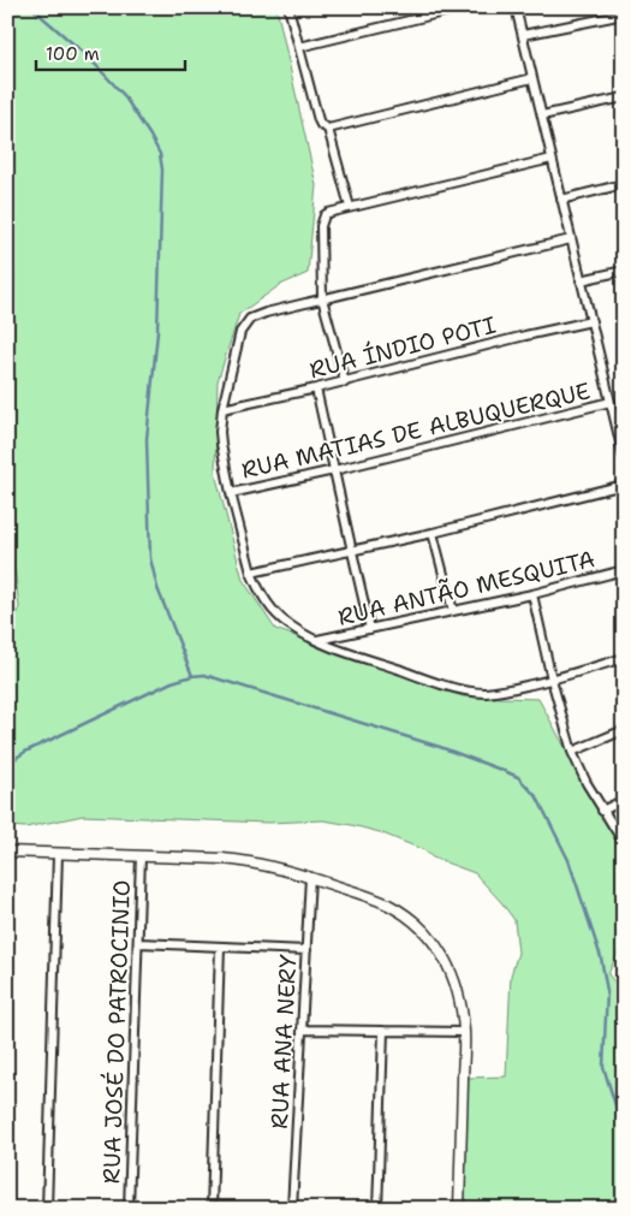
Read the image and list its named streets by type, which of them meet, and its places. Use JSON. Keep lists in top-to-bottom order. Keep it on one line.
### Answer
{"streets":{"street":["RUA ÍNDIO POTI","RUA MATIAS DE ALBUQUERQUE","RUA ANTÃO MESQUITA","RUA JOSÉ DO PATROCINIO","RUA ANA NERY"]},"scale_bar":"100 m"}
